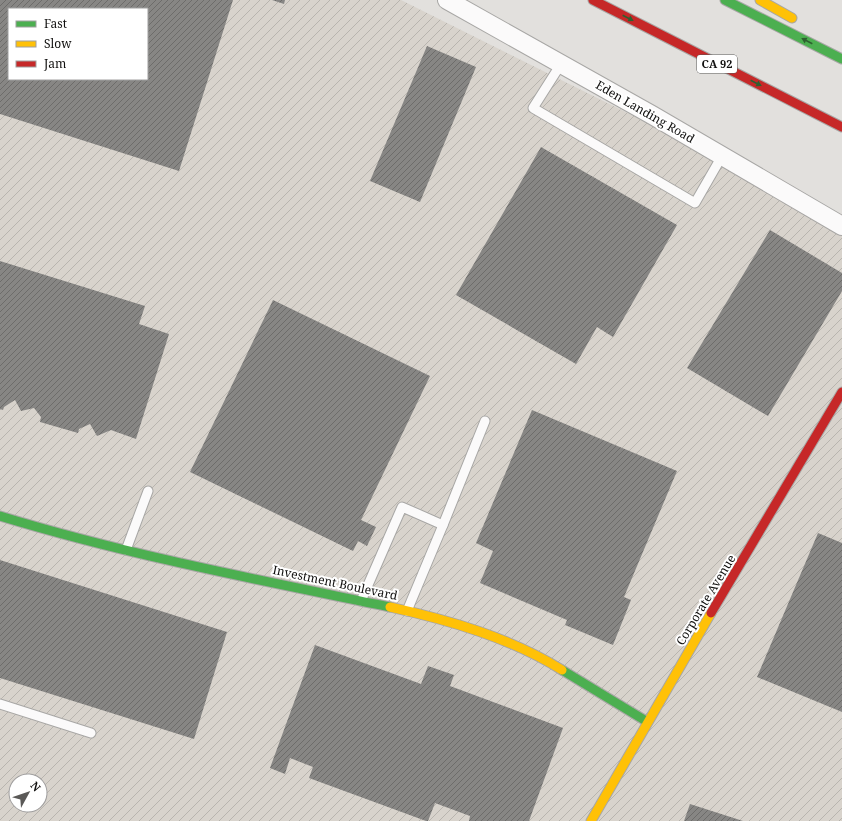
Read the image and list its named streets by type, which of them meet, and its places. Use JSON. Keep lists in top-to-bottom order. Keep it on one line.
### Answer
{"streets":{"main road":["CA 92","Investment Boulevard","Corporate Avenue"],"street":["Eden Landing Road"]},"crossings":[["Investment Boulevard","Corporate Avenue"]],"legend":["Fast","Slow","Jam"],"north":"top right"}
